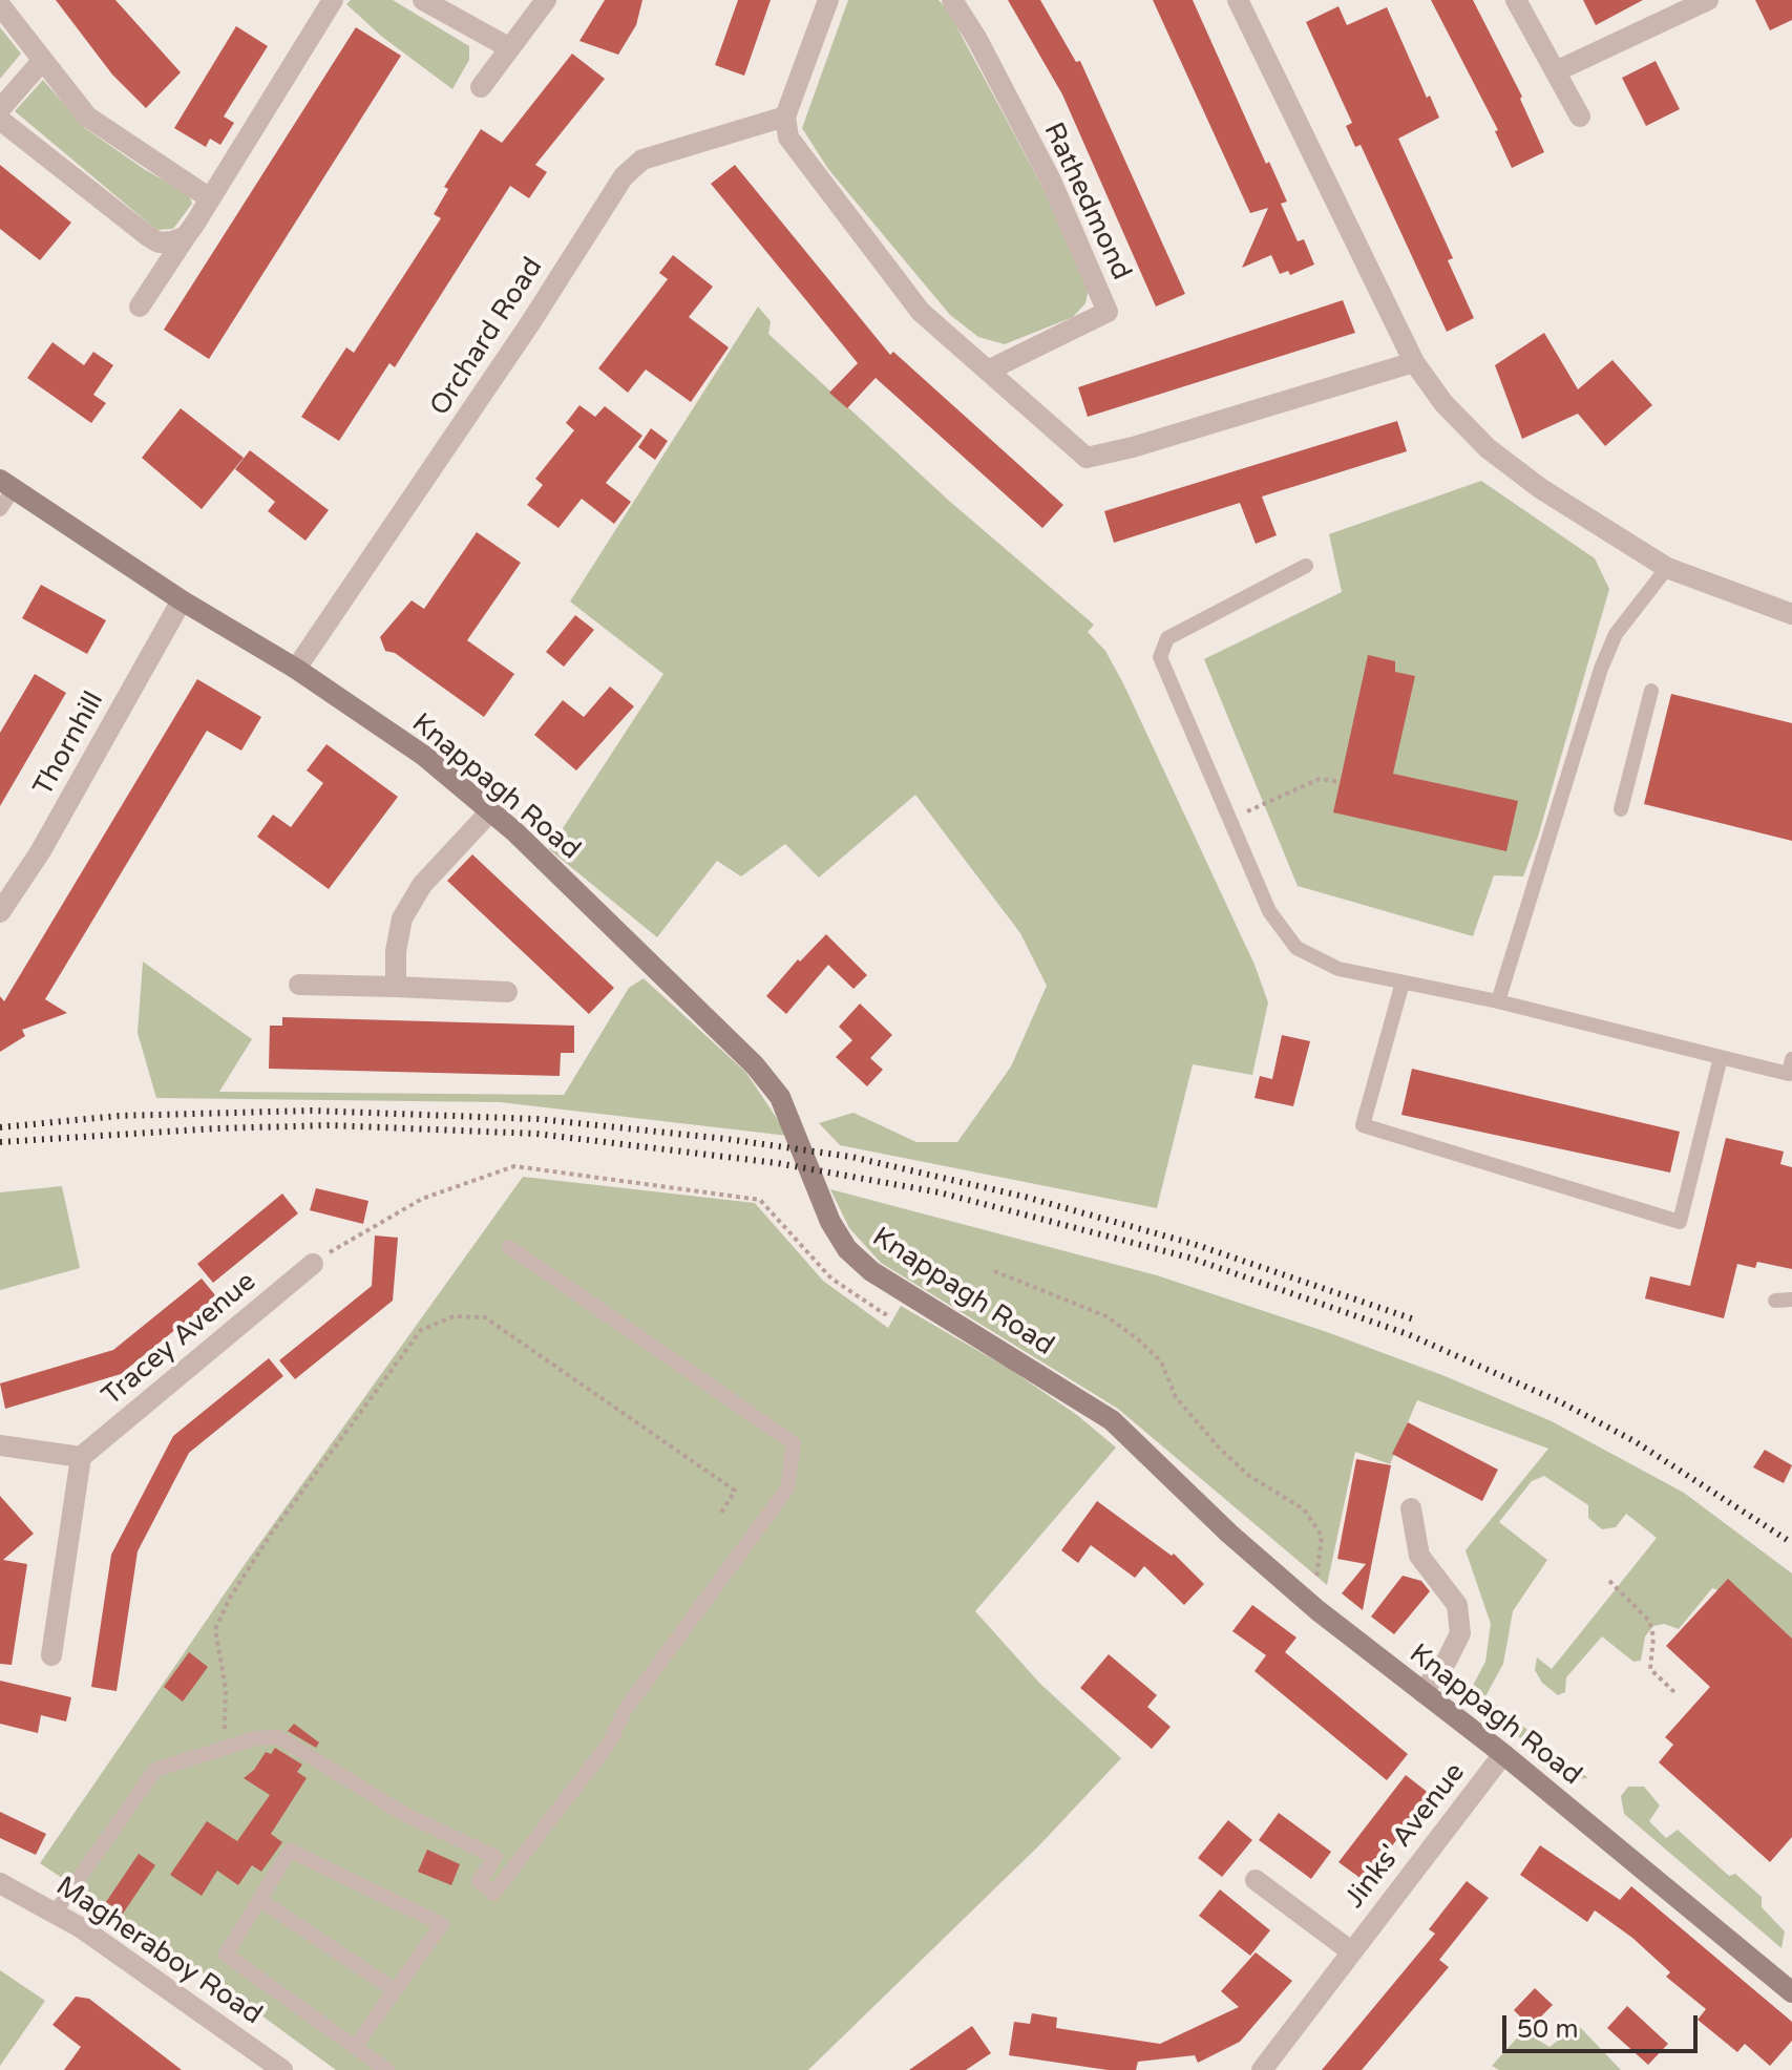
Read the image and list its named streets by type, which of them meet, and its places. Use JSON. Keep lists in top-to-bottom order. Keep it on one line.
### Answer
{"streets":{"main road":["Knappagh Road"],"street":["Rathedmond","Orchard Road","Thornhill","Tracey Avenue","Jinks' Avenue","Magheraboy Road"]},"crossings":[["Orchard Road","Knappagh Road"],["Thornhill","Knappagh Road"],["Knappagh Road","Jinks' Avenue"]],"scale_bar":"50 m"}
